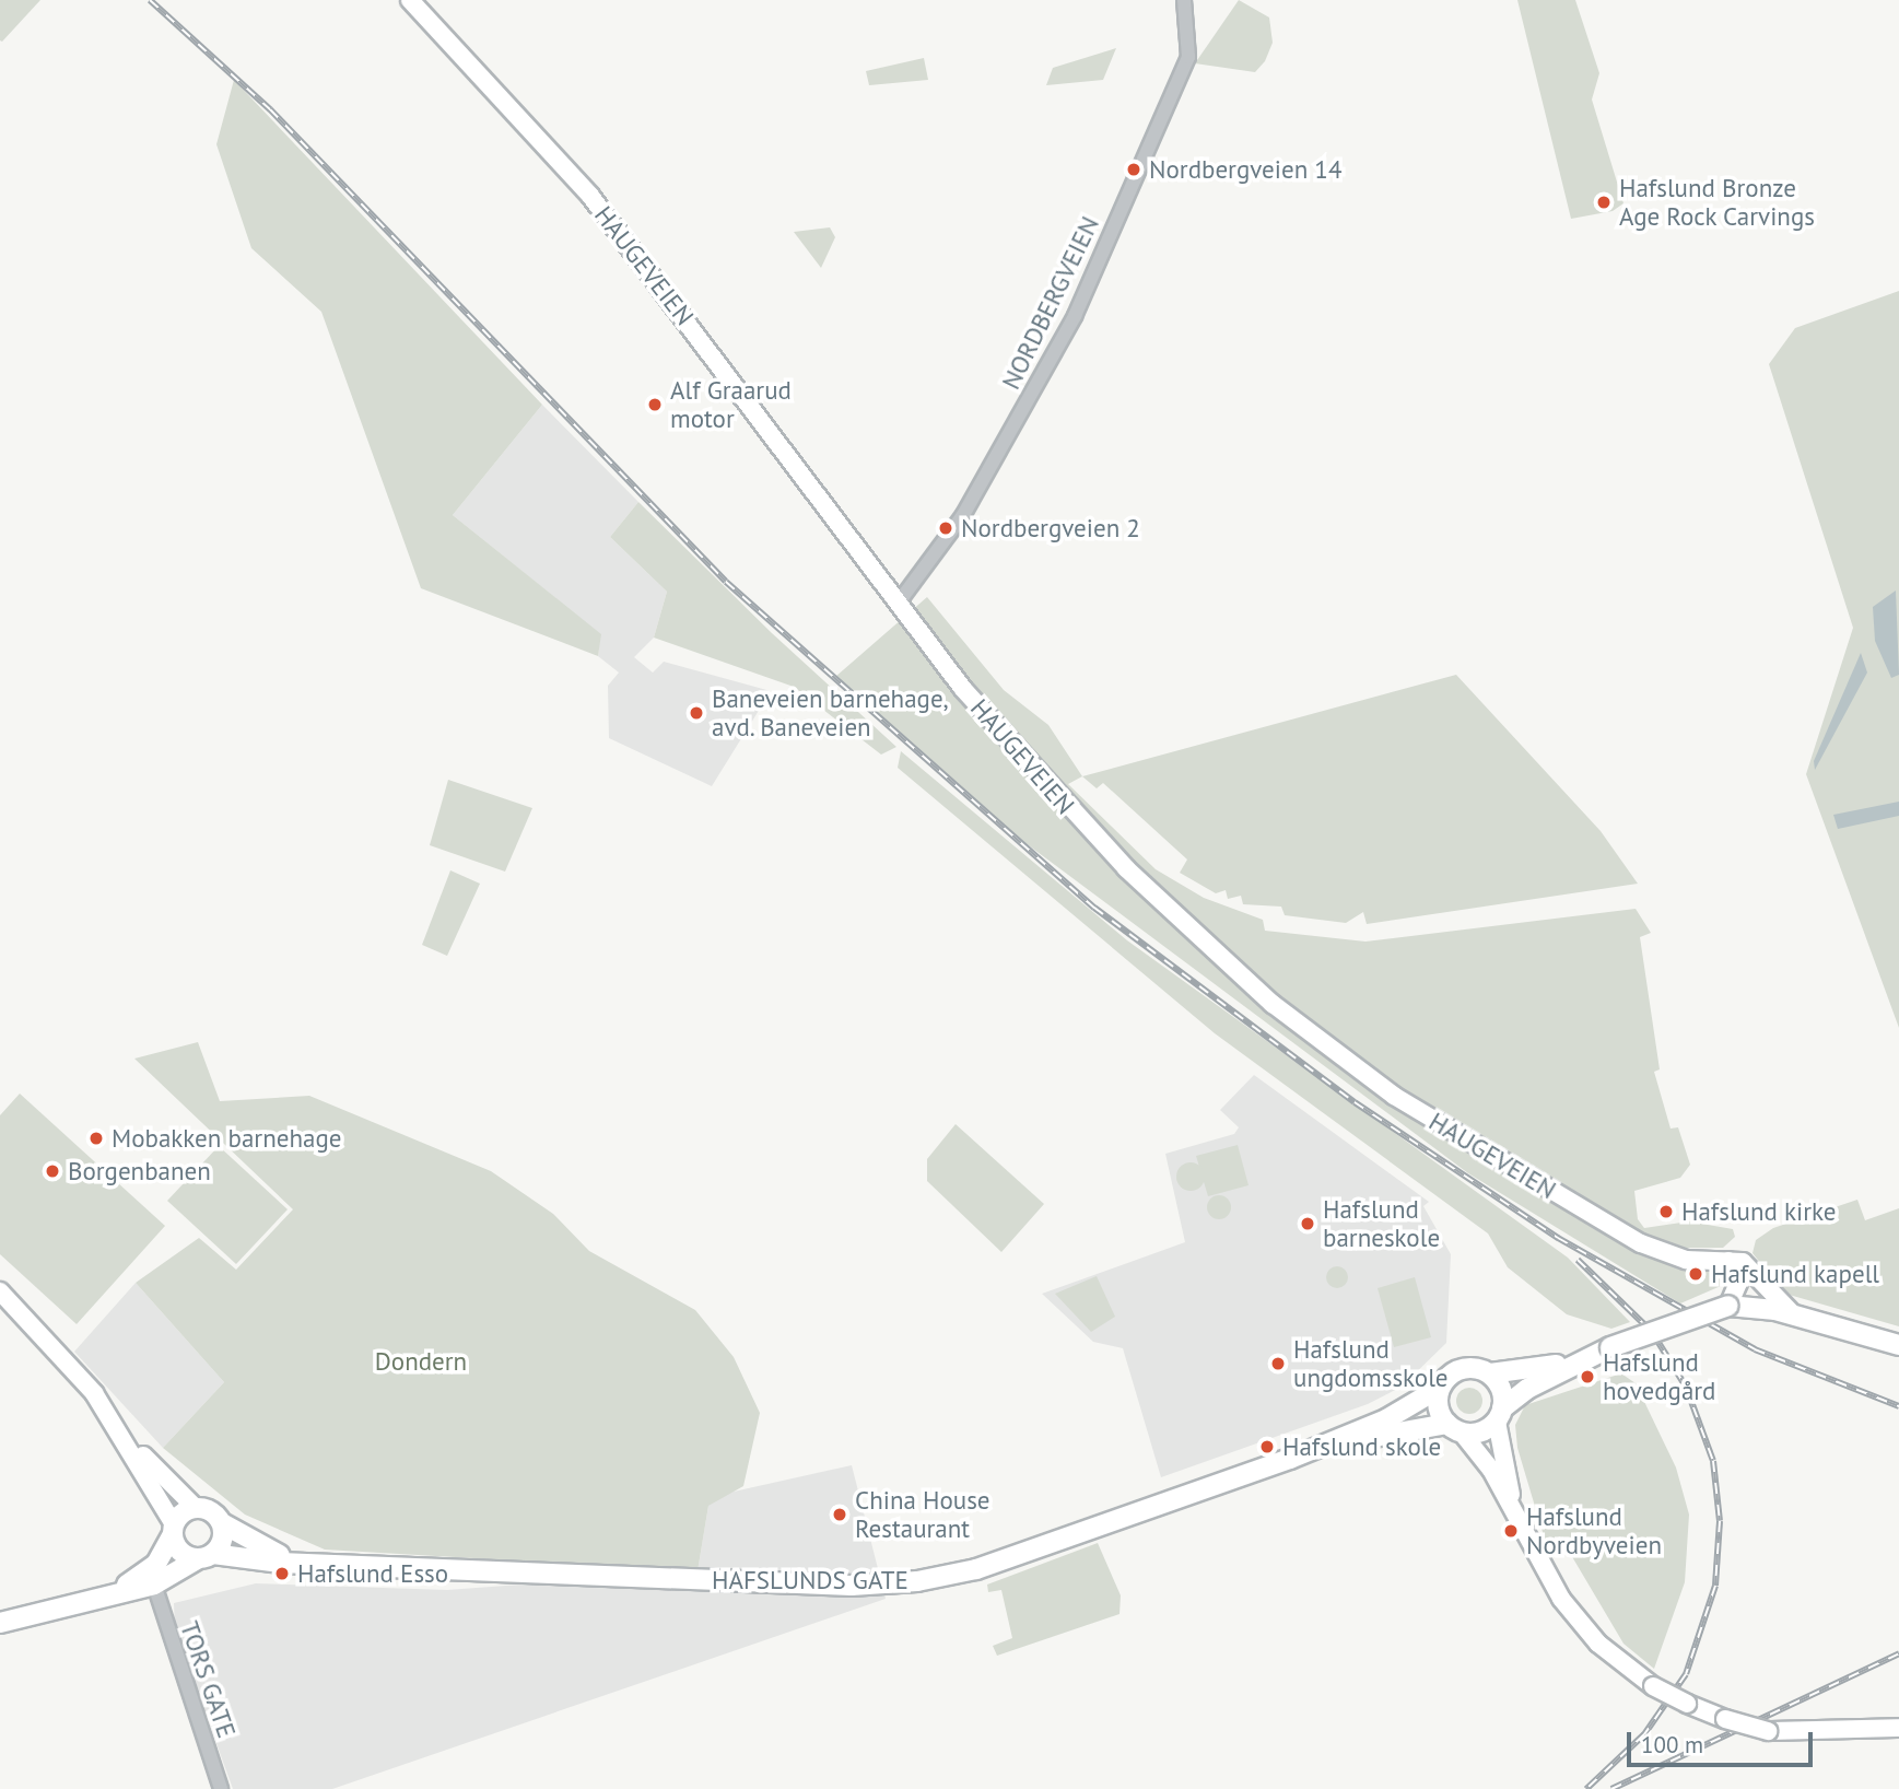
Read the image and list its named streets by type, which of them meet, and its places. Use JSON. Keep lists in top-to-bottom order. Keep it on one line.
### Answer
{"streets":{"highway":["HAFSLUNDS GATE"],"main road":["HAUGEVEIEN"],"street":["NORDBERGVEIEN","TORS GATE"]},"crossings":[["HAUGEVEIEN","NORDBERGVEIEN"]],"parks":["Dondern"],"places":["Nordbergveien 14","Hafslund Bronze Age Rock Carvings","Alf Graarud motor","Nordbergveien 2","Baneveien barnehage, avd. Baneveien","Mobakken barnehage","Borgenbanen","Hafslund kirke","Hafslund barneskole","Hafslund kapell","Hafslund ungdomsskole","Hafslund hovedgård","Hafslund skole","China House Restaurant","Hafslund Nordbyveien","Hafslund Esso"],"scale_bar":"100 m"}
